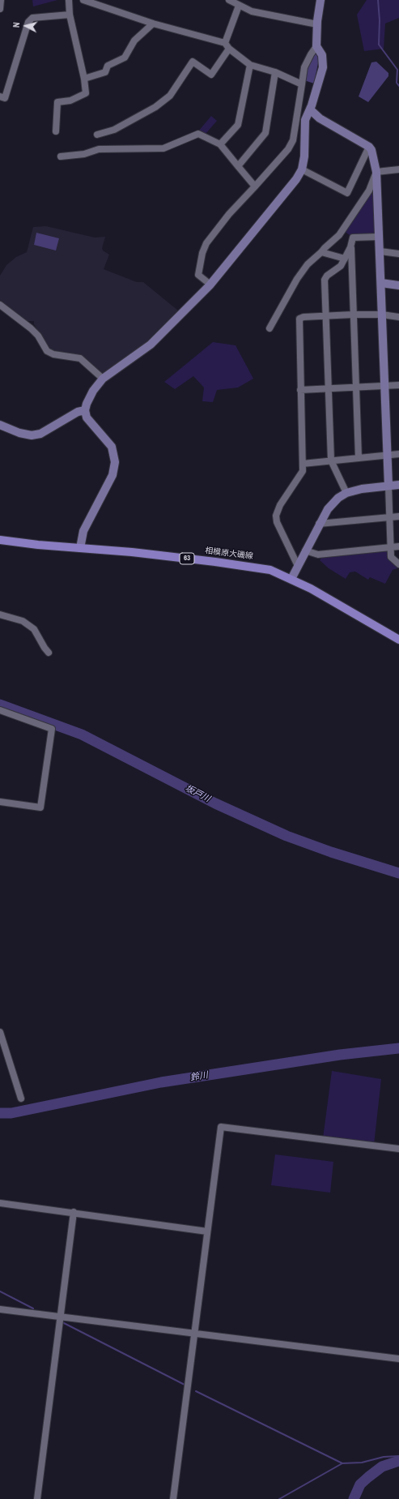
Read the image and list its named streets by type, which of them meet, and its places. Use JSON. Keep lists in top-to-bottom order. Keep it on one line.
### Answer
{"streets":{"main road":["相模原大磯線","63"]},"water":["坂戸川","鈴川"],"north":"left"}
